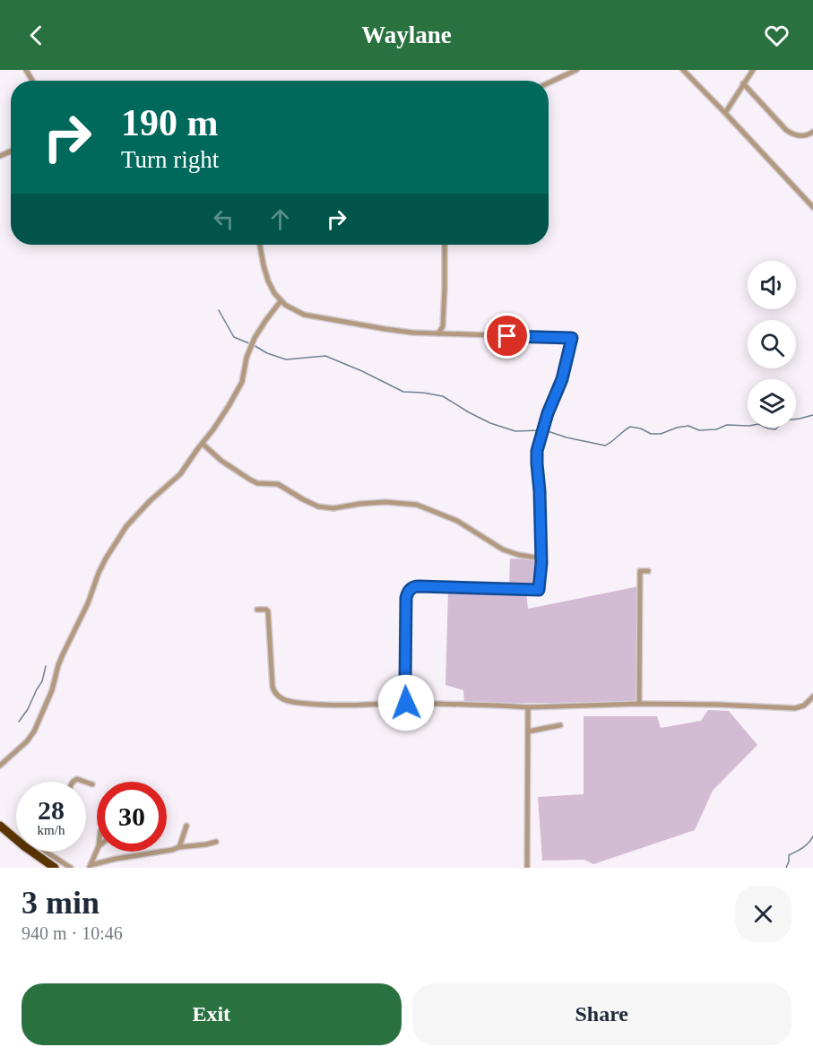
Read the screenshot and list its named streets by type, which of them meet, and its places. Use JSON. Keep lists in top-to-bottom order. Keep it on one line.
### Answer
{"page":{"header":"Waylane","turn":["190 m","Turn right"],"speed":"28 km/h","limit":"30","heading":["3 min","940 m · 10:46"],"buttons":["Exit","Share"]}}
